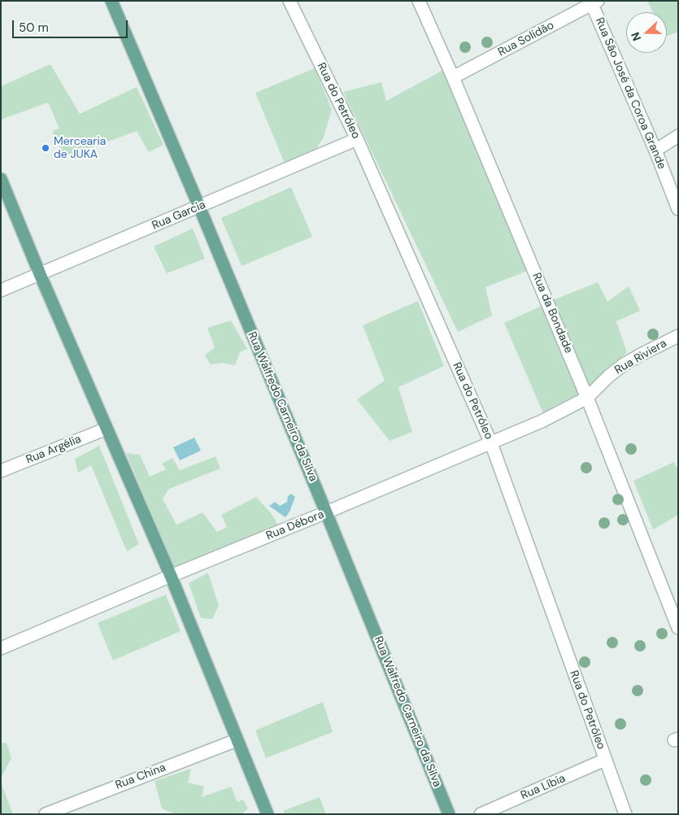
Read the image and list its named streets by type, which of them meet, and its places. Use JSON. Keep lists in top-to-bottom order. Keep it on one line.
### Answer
{"streets":{"main road":["Rua Walfredo Carneiro da Silva"],"street":["Rua Solidão","Rua São José da Coroa Grande","Rua do Petróleo","Rua Garcia","Rua da Bondade","Rua Riviera","Rua Argélia","Rua Débora","Rua China","Rua Líbia"]},"crossings":[["Rua Solidão","Rua São José da Coroa Grande"],["Rua Solidão","Rua da Bondade"],["Rua do Petróleo","Rua Garcia"],["Rua do Petróleo","Rua Débora"],["Rua do Petróleo","Rua Líbia"],["Rua Garcia","Rua Walfredo Carneiro da Silva"],["Rua da Bondade","Rua Riviera"],["Rua da Bondade","Rua Débora"],["Rua Riviera","Rua Débora"],["Rua Walfredo Carneiro da Silva","Rua Débora"]],"places":["Mercearia de JUKA"],"scale_bar":"50 m","north":"left"}
